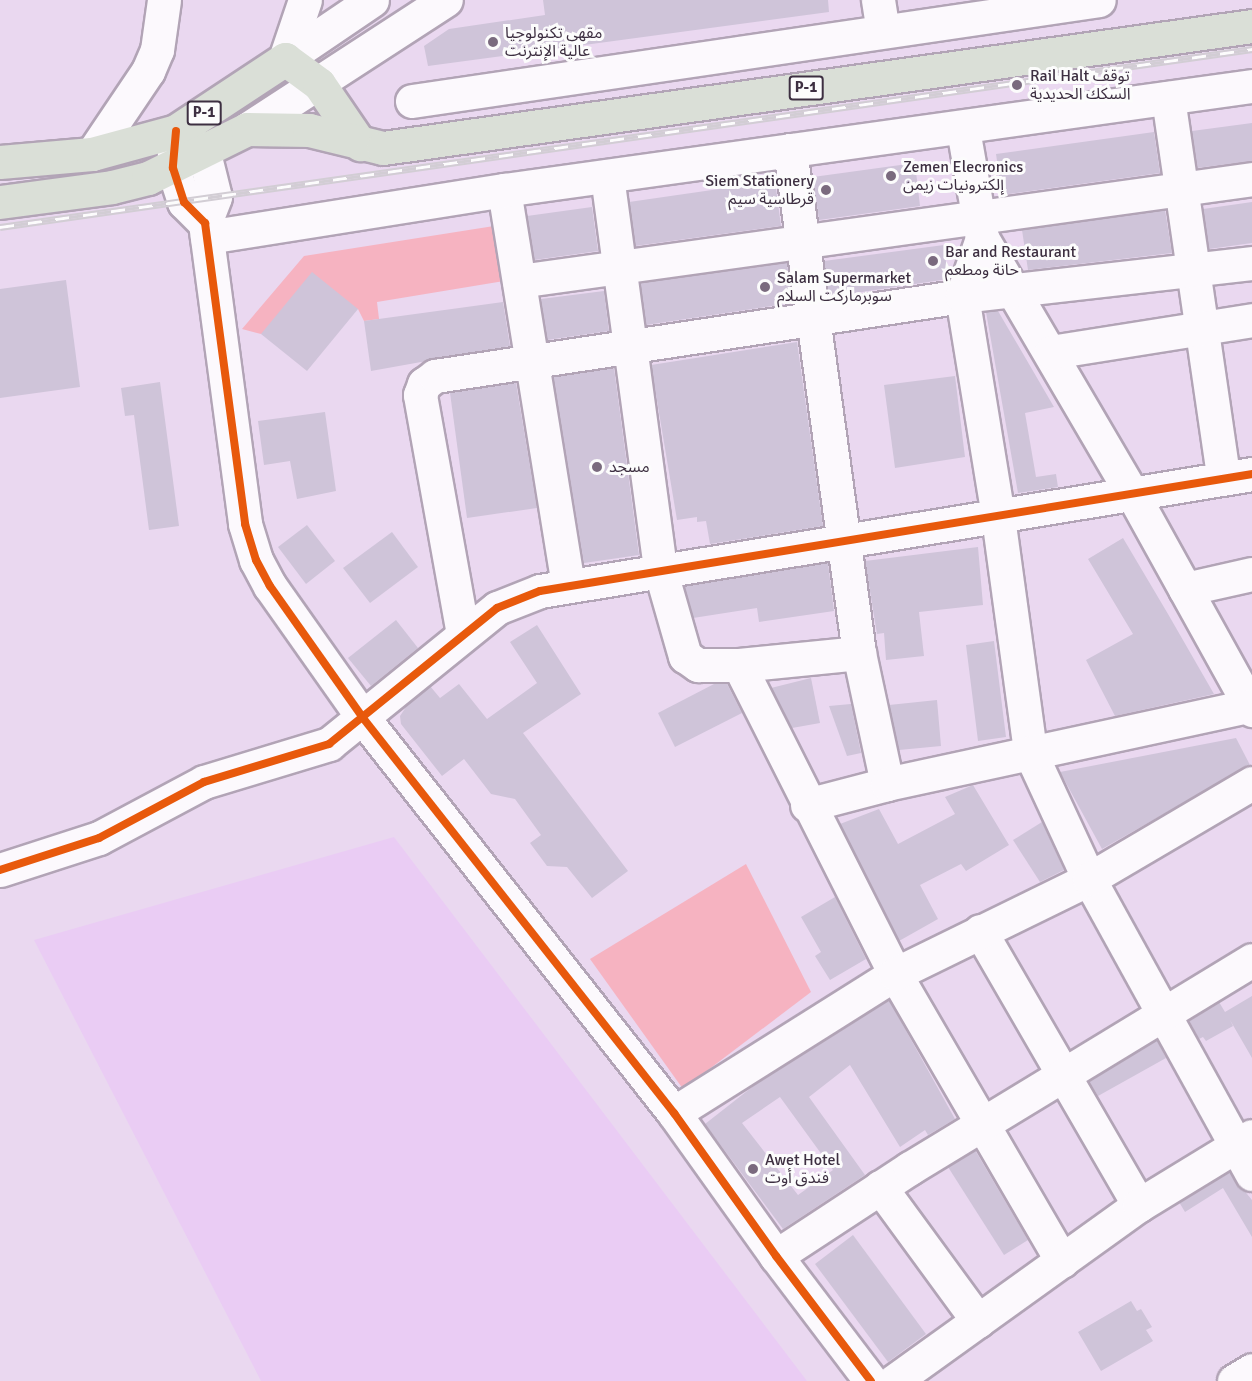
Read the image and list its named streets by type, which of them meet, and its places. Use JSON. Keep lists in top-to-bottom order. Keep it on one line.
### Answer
{"streets":{"highway":["P-1"]},"places":["مقهى تكنولوجيا عالية الإنترنت","Rail Halt توقف السكك الحديدية","Zemen Elecronics إلكترونيات زيمن","Siem Stationery قرطاسية سيم","Bar and Restaurant حانة ومطعم","Salam Supermarket سوبرماركت السلام","مسجد","Awet Hotel فندق أوت"]}
